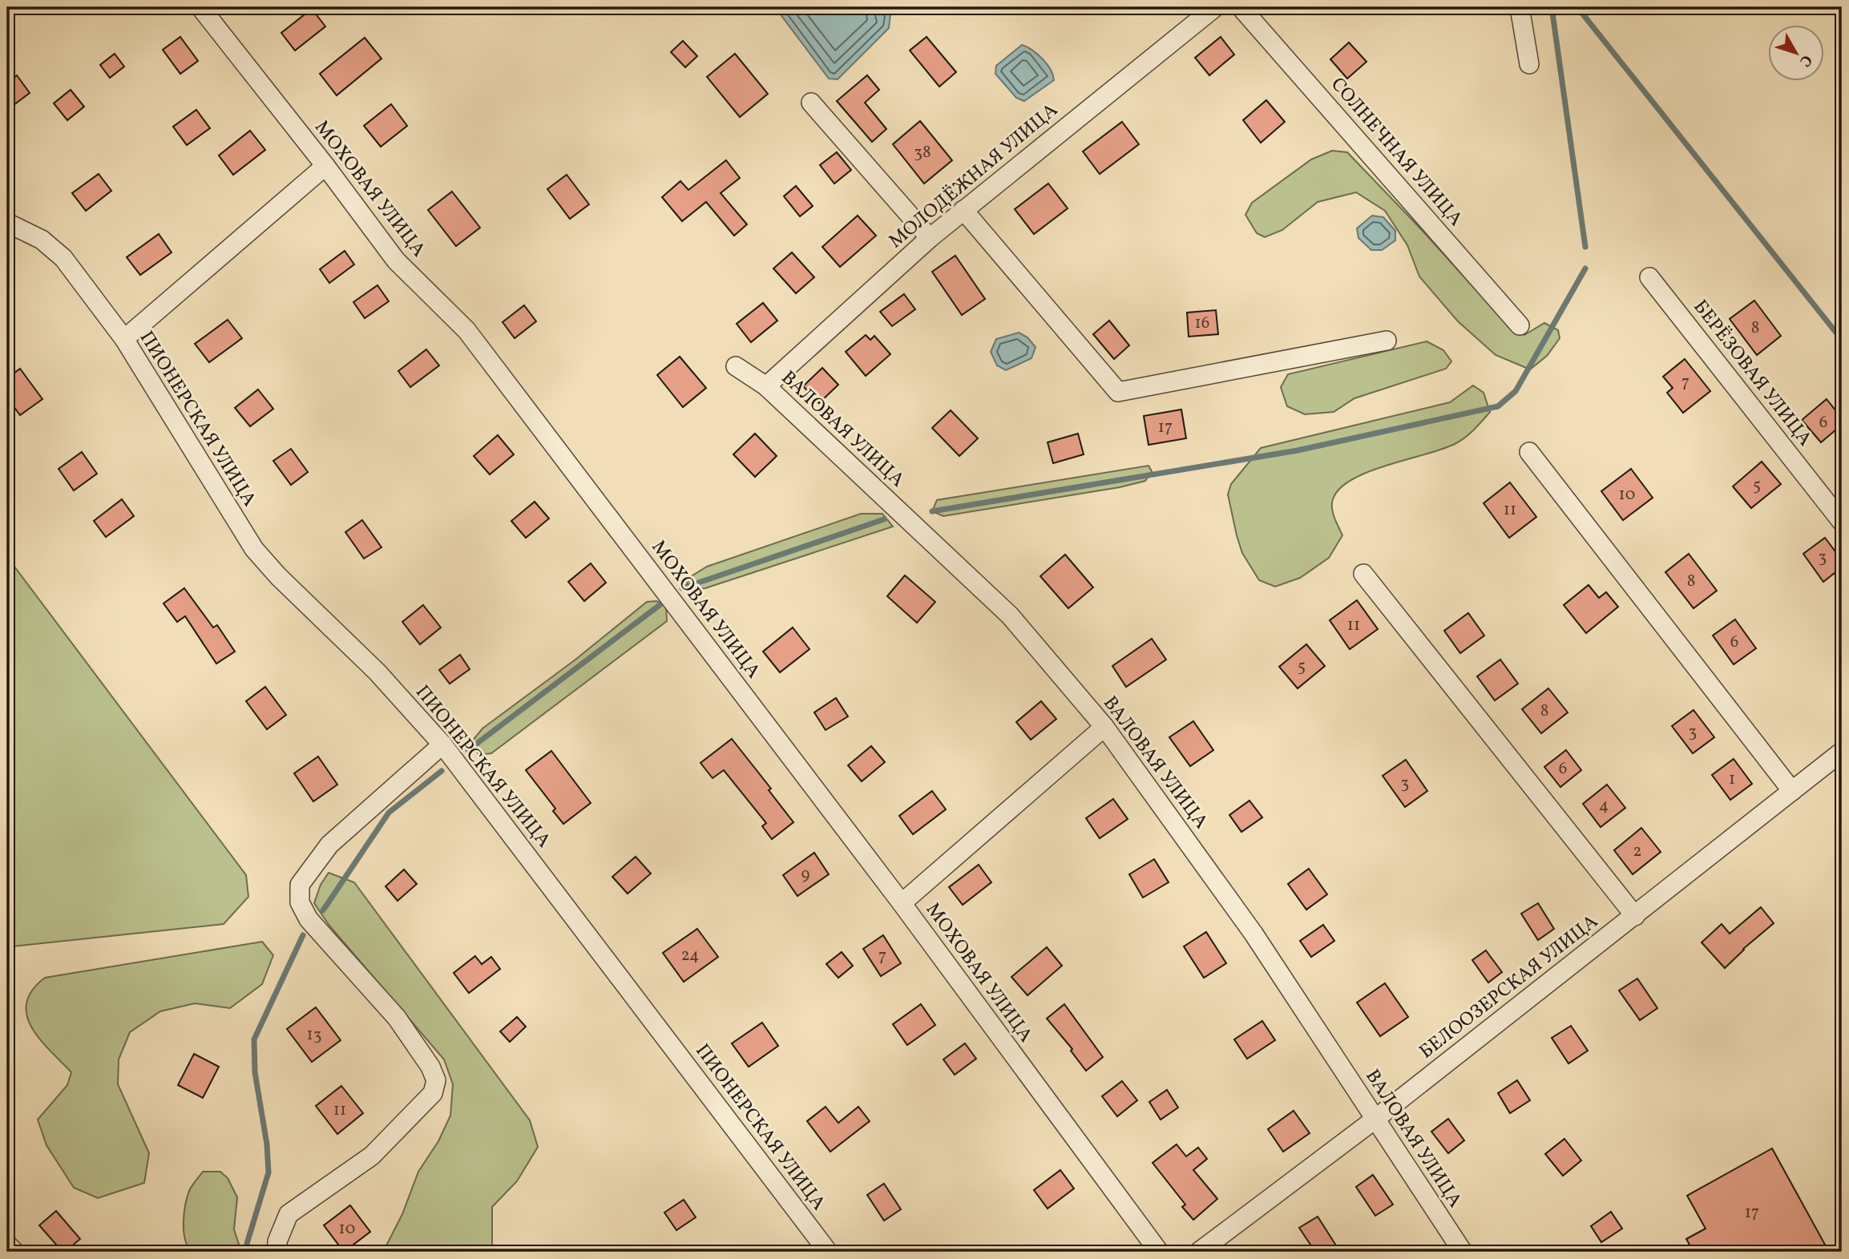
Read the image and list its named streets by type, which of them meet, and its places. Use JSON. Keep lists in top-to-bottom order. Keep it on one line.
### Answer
{"streets":{"street":["СОЛНЕЧНАЯ УЛИЦА","МОЛОДЁЖНАЯ УЛИЦА","МОХОВАЯ УЛИЦА","БЕРЁЗОВАЯ УЛИЦА","ПИОНЕРСКАЯ УЛИЦА","ВАЛОВАЯ УЛИЦА","БЕЛООЗЕРСКАЯ УЛИЦА"]},"crossings":[["МОЛОДЁЖНАЯ УЛИЦА","ВАЛОВАЯ УЛИЦА"],["ВАЛОВАЯ УЛИЦА","БЕЛООЗЕРСКАЯ УЛИЦА"]],"house_numbers":["38","16","8","7","6","17","5","10","11","3","8","11","6","5","8","3","6","1","3","4","2","9","24","7","13","11","17","10"],"north":"bottom right"}
